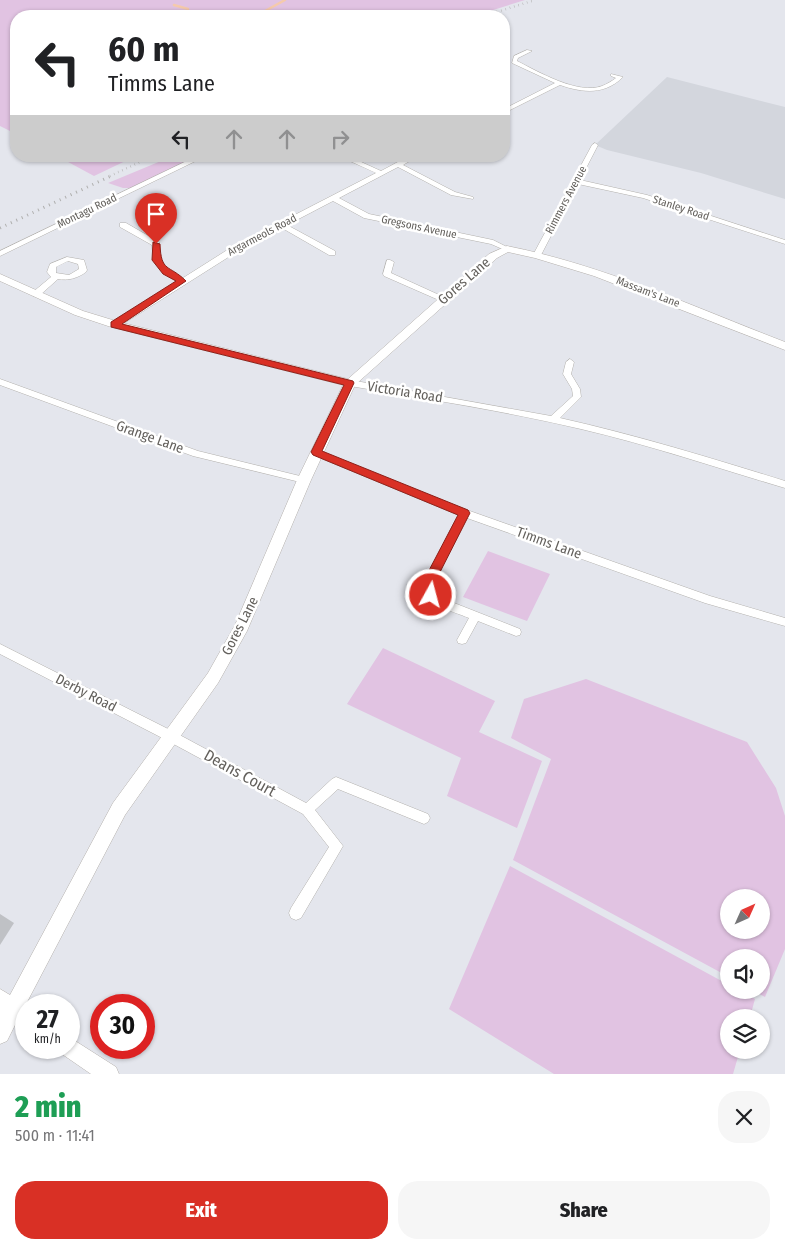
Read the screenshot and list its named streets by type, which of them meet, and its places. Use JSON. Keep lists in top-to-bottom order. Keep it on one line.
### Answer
{"streets":{"street":["Rimmers Avenue","Stanley Road","Montagu Road","Gregsons Avenue","Argarmeols Road","Gores Lane","Massam's Lane","Victoria Road","Grange Lane","Timms Lane","Derby Road","Deans Court"]},"crossings":[["Rimmers Avenue","Stanley Road"],["Rimmers Avenue","Massam's Lane"],["Gregsons Avenue","Argarmeols Road"],["Gregsons Avenue","Gores Lane"],["Gregsons Avenue","Massam's Lane"],["Argarmeols Road","Victoria Road"],["Gores Lane","Massam's Lane"],["Gores Lane","Victoria Road"],["Gores Lane","Grange Lane"],["Gores Lane","Timms Lane"],["Gores Lane","Derby Road"],["Gores Lane","Deans Court"],["Derby Road","Deans Court"]],"north":"top right","page":{"turn":["60 m","Timms Lane"],"speed":"27 km/h","limit":"30","heading":["2 min","500 m · 11:41"],"buttons":["Exit","Share"]}}
